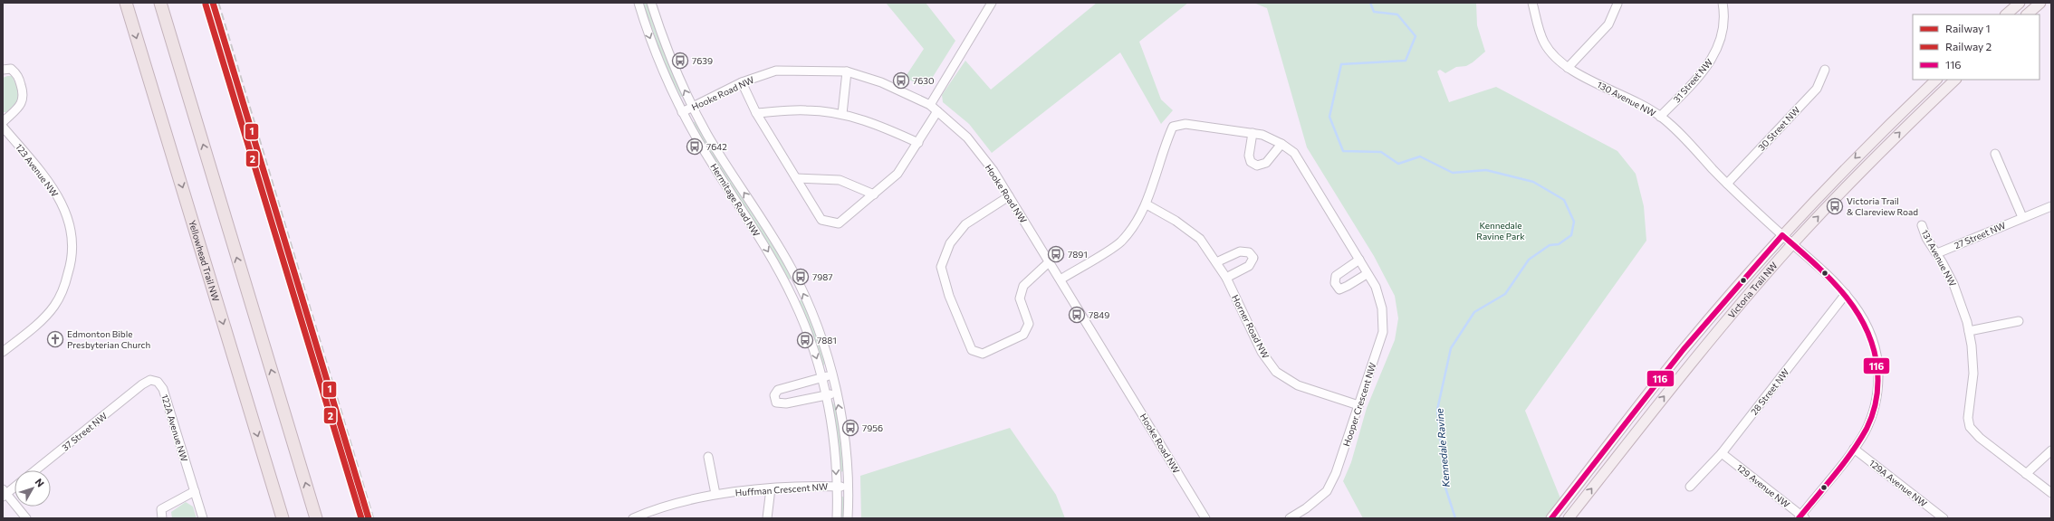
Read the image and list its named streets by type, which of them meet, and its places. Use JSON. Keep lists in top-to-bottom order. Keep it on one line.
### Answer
{"streets":{"highway":["Yellowhead Trail NW"],"main road":["Victoria Trail NW"],"street":["31 Street NW","Hooke Road NW","130 Avenue NW","30 Street NW","123 Avenue NW","Hermitage Road NW","27 Street NW","131 Avenue NW","Horner Road NW","28 Street NW","Hooper Crescent NW","122A Avenue NW","37 Street NW","129A Avenue NW","129 Avenue NW","Huffman Crescent NW"]},"crossings":[["31 Street NW","130 Avenue NW"],["Hooke Road NW","Hermitage Road NW"],["Hooke Road NW","Hooper Crescent NW"],["130 Avenue NW","30 Street NW"],["130 Avenue NW","Victoria Trail NW"],["130 Avenue NW","28 Street NW"],["130 Avenue NW","129A Avenue NW"],["130 Avenue NW","129 Avenue NW"],["Hermitage Road NW","Huffman Crescent NW"],["27 Street NW","131 Avenue NW"],["Horner Road NW","Hooper Crescent NW"],["28 Street NW","129 Avenue NW"],["122A Avenue NW","37 Street NW"]],"water":["Kennedale Ravine"],"parks":["Kennedale Ravine Park"],"places":{"bus stop":["7639","7630","7642","Victoria Trail & Clareview Road","7891","7987","7849","7881","7956"],"church":["Edmonton Bible Presbyterian Church"]},"lines":["rail line 1","rail line 2","transit line 116"],"legend":["Railway 1","Railway 2","116"],"north":"top right"}
